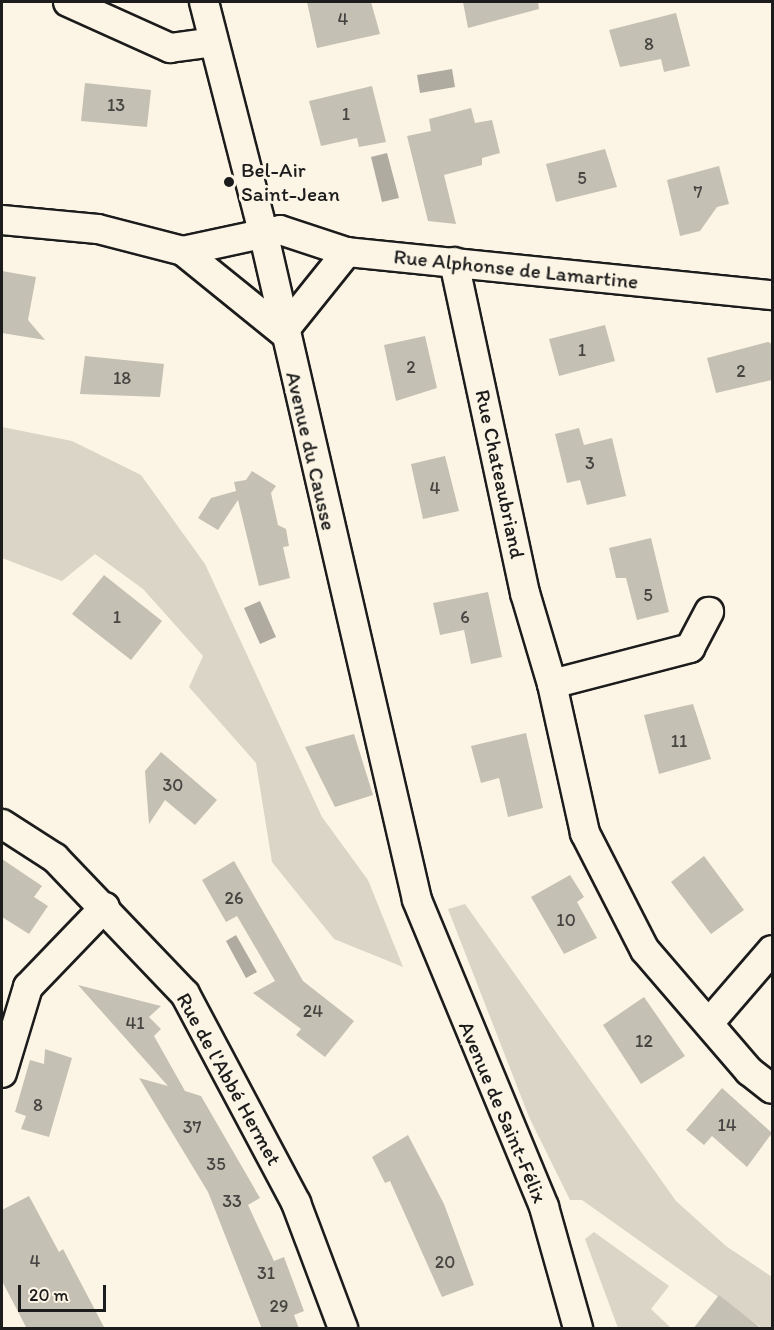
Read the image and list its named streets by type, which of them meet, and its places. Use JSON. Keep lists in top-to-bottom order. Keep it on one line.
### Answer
{"streets":{"street":["Rue Alphonse de Lamartine","Avenue du Causse","Rue Chateaubriand","Rue de l'Abbé Hermet","Avenue de Saint-Félix"]},"crossings":[["Rue Alphonse de Lamartine","Avenue du Causse"],["Rue Alphonse de Lamartine","Rue Chateaubriand"],["Avenue du Causse","Avenue de Saint-Félix"]],"places":["Bel-Air Saint-Jean"],"house_numbers":["4","8","13","1","5","7","1","2","2","18","3","4","5","1","6","11","30","26","10","24","41","12","8","14","37","35","33","4","20","31","29"],"scale_bar":"20 m"}
